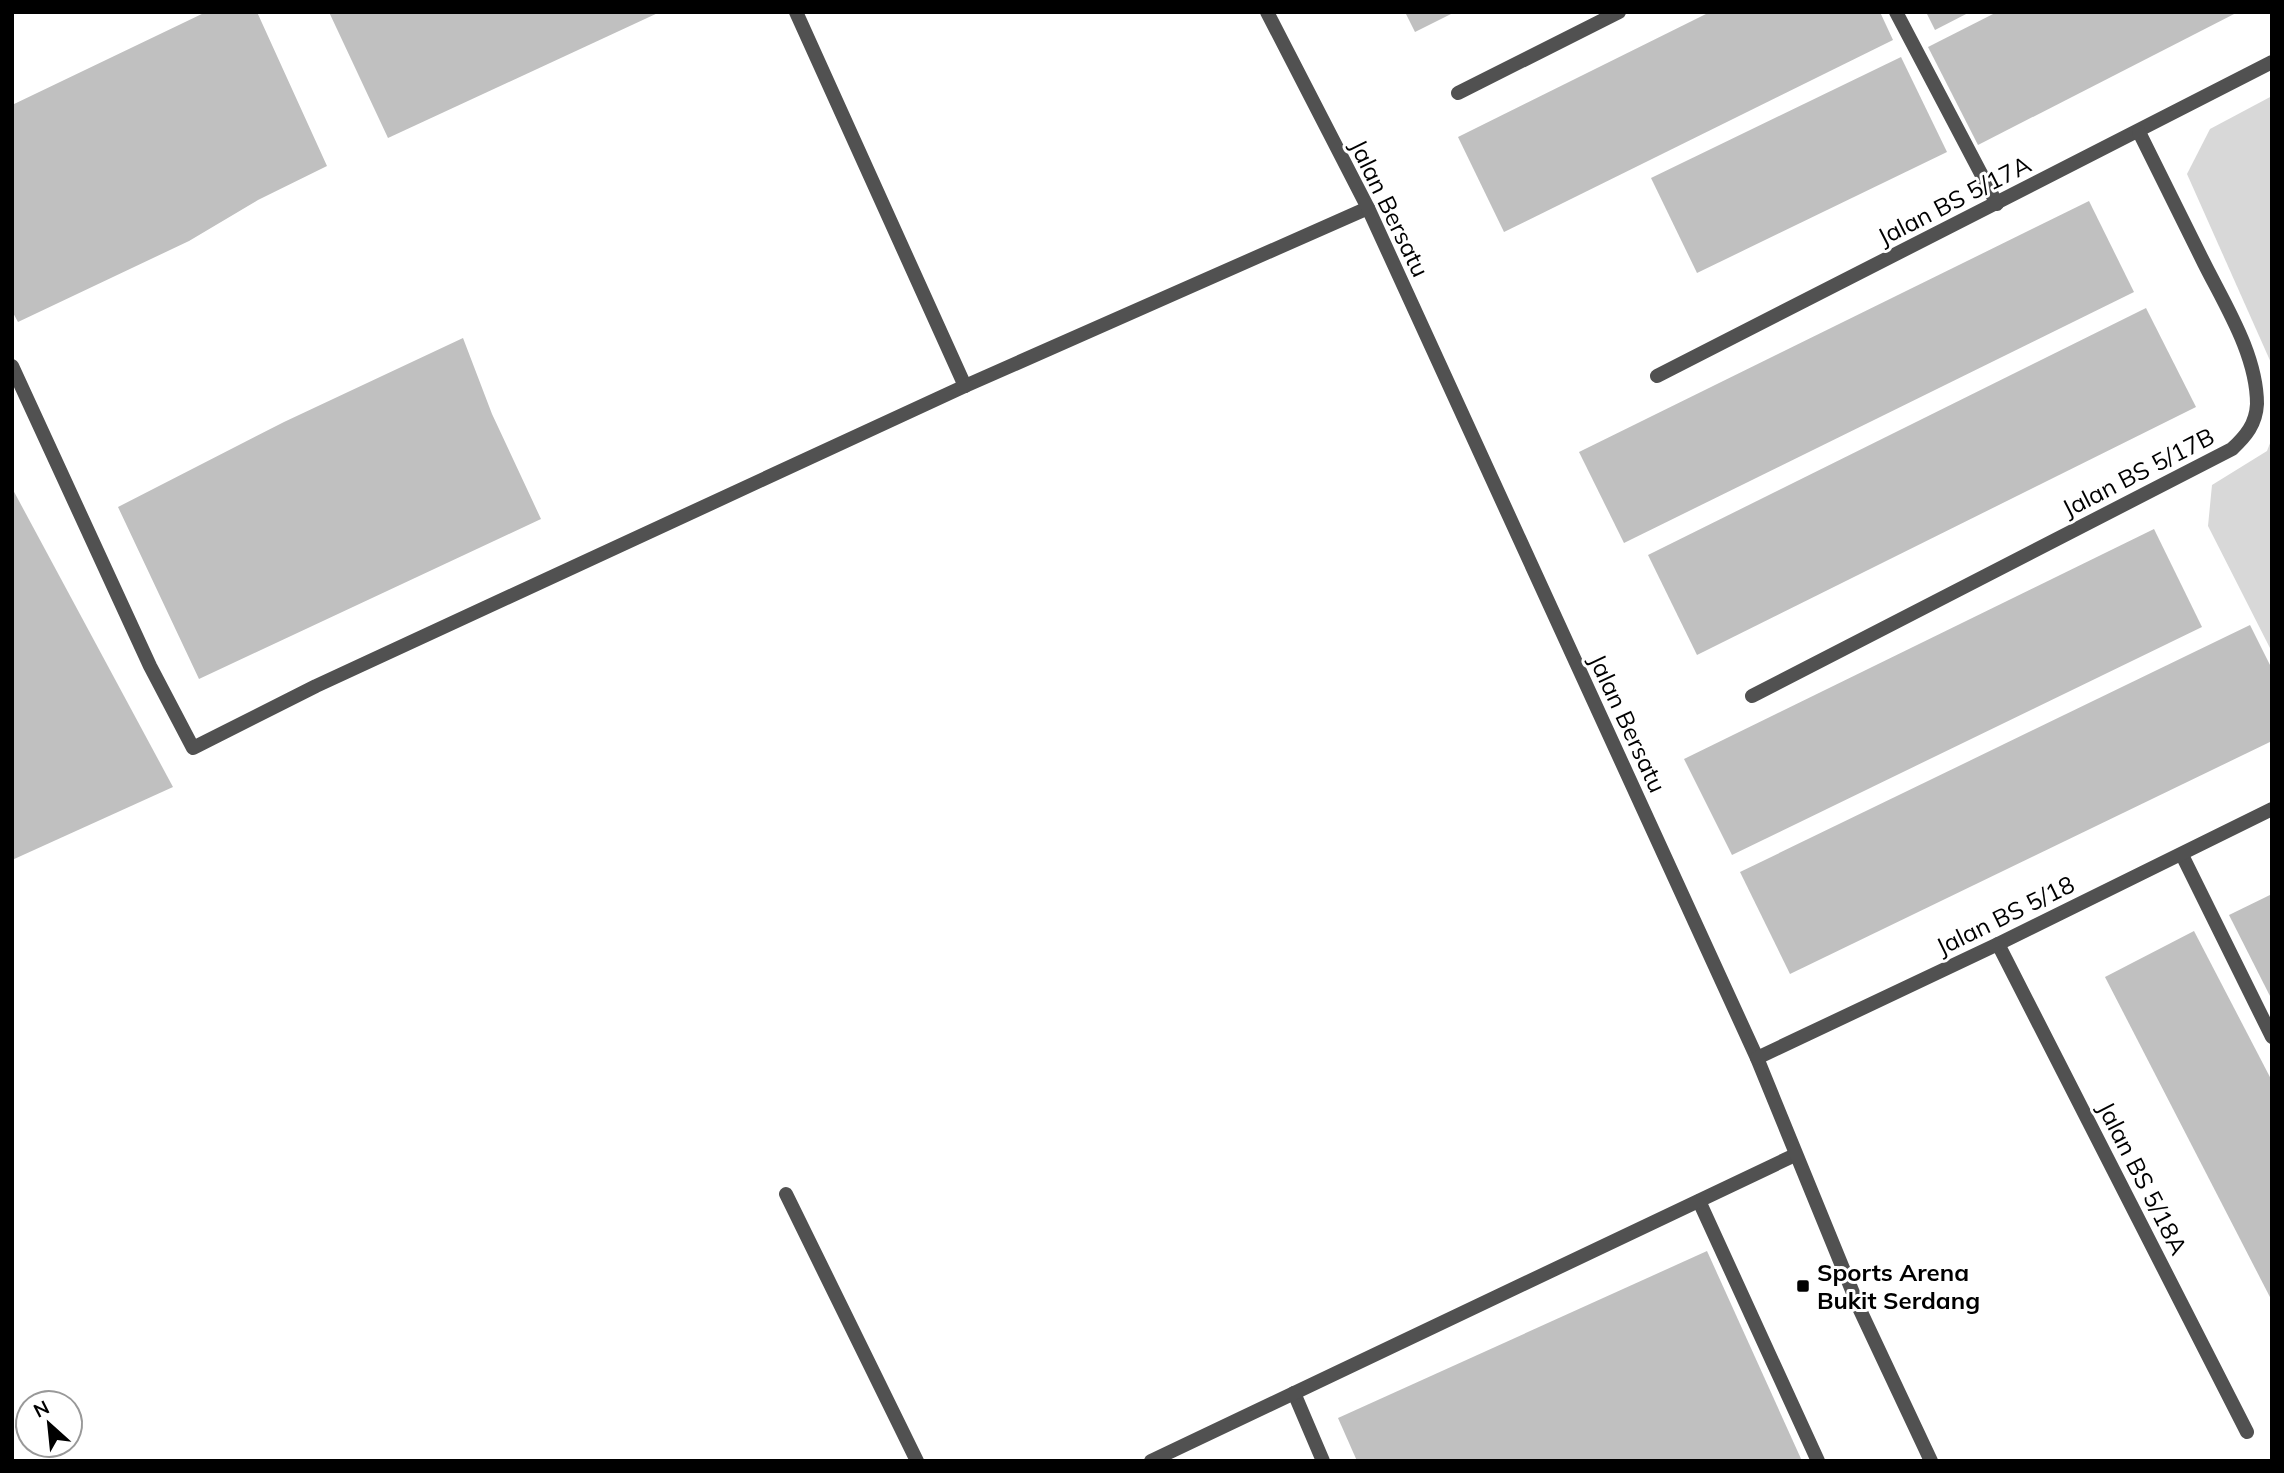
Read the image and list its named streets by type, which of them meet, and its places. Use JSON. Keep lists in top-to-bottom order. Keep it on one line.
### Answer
{"streets":{"street":["Jalan BS 5/17A","Jalan Bersatu","Jalan BS 5/17B","Jalan BS 5/18","Jalan BS 5/18A"]},"crossings":[["Jalan BS 5/17A","Jalan BS 5/17B"],["Jalan Bersatu","Jalan BS 5/18"],["Jalan BS 5/18","Jalan BS 5/18A"]],"places":{"transit":["Sports Arena Bukit Serdang"]},"north":"top left"}
